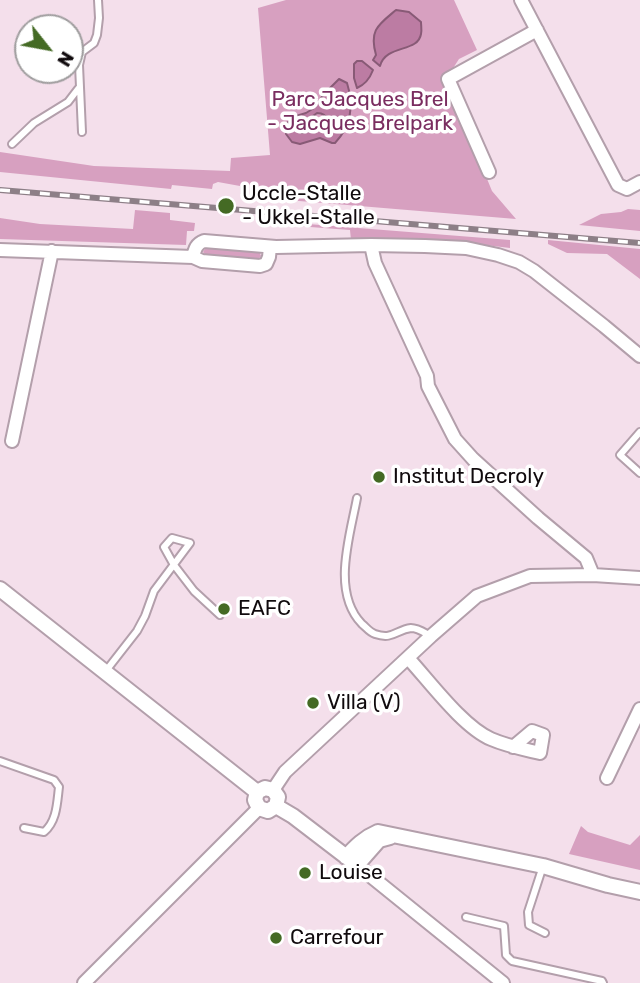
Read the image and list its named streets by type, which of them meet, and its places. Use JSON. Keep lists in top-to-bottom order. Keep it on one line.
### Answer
{"parks":["Parc Jacques Brel - Jacques Brelpark"],"places":["Uccle-Stalle - Ukkel-Stalle","Institut Decroly","EAFC","Villa (V)","Louise","Carrefour"],"north":"bottom right"}
